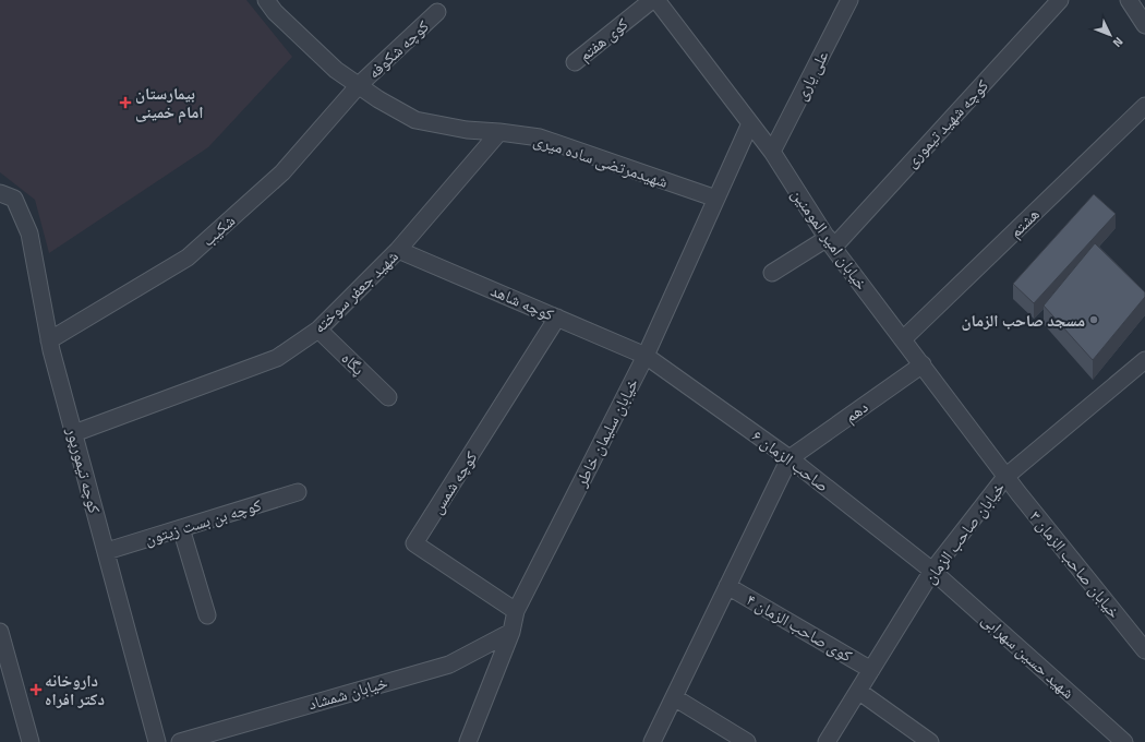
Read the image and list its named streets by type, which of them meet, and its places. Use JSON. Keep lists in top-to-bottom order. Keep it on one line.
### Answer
{"streets":{"street":["کوی هفتم","کوچه شکوفه","علی یاری","کوچه شهید تیموری","شهیدمرتضی ساده میری","هشتم","شکیب","خیابان امیر المومنین","شهید جعفر سوخته","کوچه شاهد","پگاه","دهم","خیابان سلیمان خاطر","صاحب الزمان ۶","کوچه تیمورپور","کوچه شمس","کوچه بن بست زیتون","خیابان صاحب الزمان","خیابان صاحب الزمان ۳","کوی صاحب الزمان ۴","شهید حسین سهرابی","خیابان شمشاد"]},"crossings":[["کوچه شکوفه","شهیدمرتضی ساده میری"],["کوچه شکوفه","شکیب"],["علی یاری","خیابان امیر المومنین"],["کوچه شهید تیموری","خیابان امیر المومنین"],["شهیدمرتضی ساده میری","شکیب"],["شهیدمرتضی ساده میری","شهید جعفر سوخته"],["شهیدمرتضی ساده میری","خیابان سلیمان خاطر"],["هشتم","خیابان امیر المومنین"],["شکیب","کوچه تیمورپور"],["خیابان امیر المومنین","دهم"],["خیابان امیر المومنین","خیابان سلیمان خاطر"],["خیابان امیر المومنین","خیابان صاحب الزمان"],["خیابان امیر المومنین","خیابان صاحب الزمان ۳"],["شهید جعفر سوخته","کوچه شاهد"],["شهید جعفر سوخته","پگاه"],["شهید جعفر سوخته","کوچه تیمورپور"],["کوچه شاهد","خیابان سلیمان خاطر"],["کوچه شاهد","صاحب الزمان ۶"],["کوچه شاهد","کوچه شمس"],["دهم","صاحب الزمان ۶"],["خیابان سلیمان خاطر","صاحب الزمان ۶"],["خیابان سلیمان خاطر","کوچه شمس"],["خیابان سلیمان خاطر","خیابان شمشاد"],["صاحب الزمان ۶","خیابان صاحب الزمان"],["صاحب الزمان ۶","شهید حسین سهرابی"],["کوچه تیمورپور","کوچه بن بست زیتون"],["خیابان صاحب الزمان","خیابان صاحب الزمان ۳"],["خیابان صاحب الزمان","کوی صاحب الزمان ۴"],["خیابان صاحب الزمان","شهید حسین سهرابی"]],"places":{"health":["بیمارستان امام خمینی","داروخانه دکتر افراه"],"other":["مسجد صاحب الزمان"]},"north":"bottom right"}
